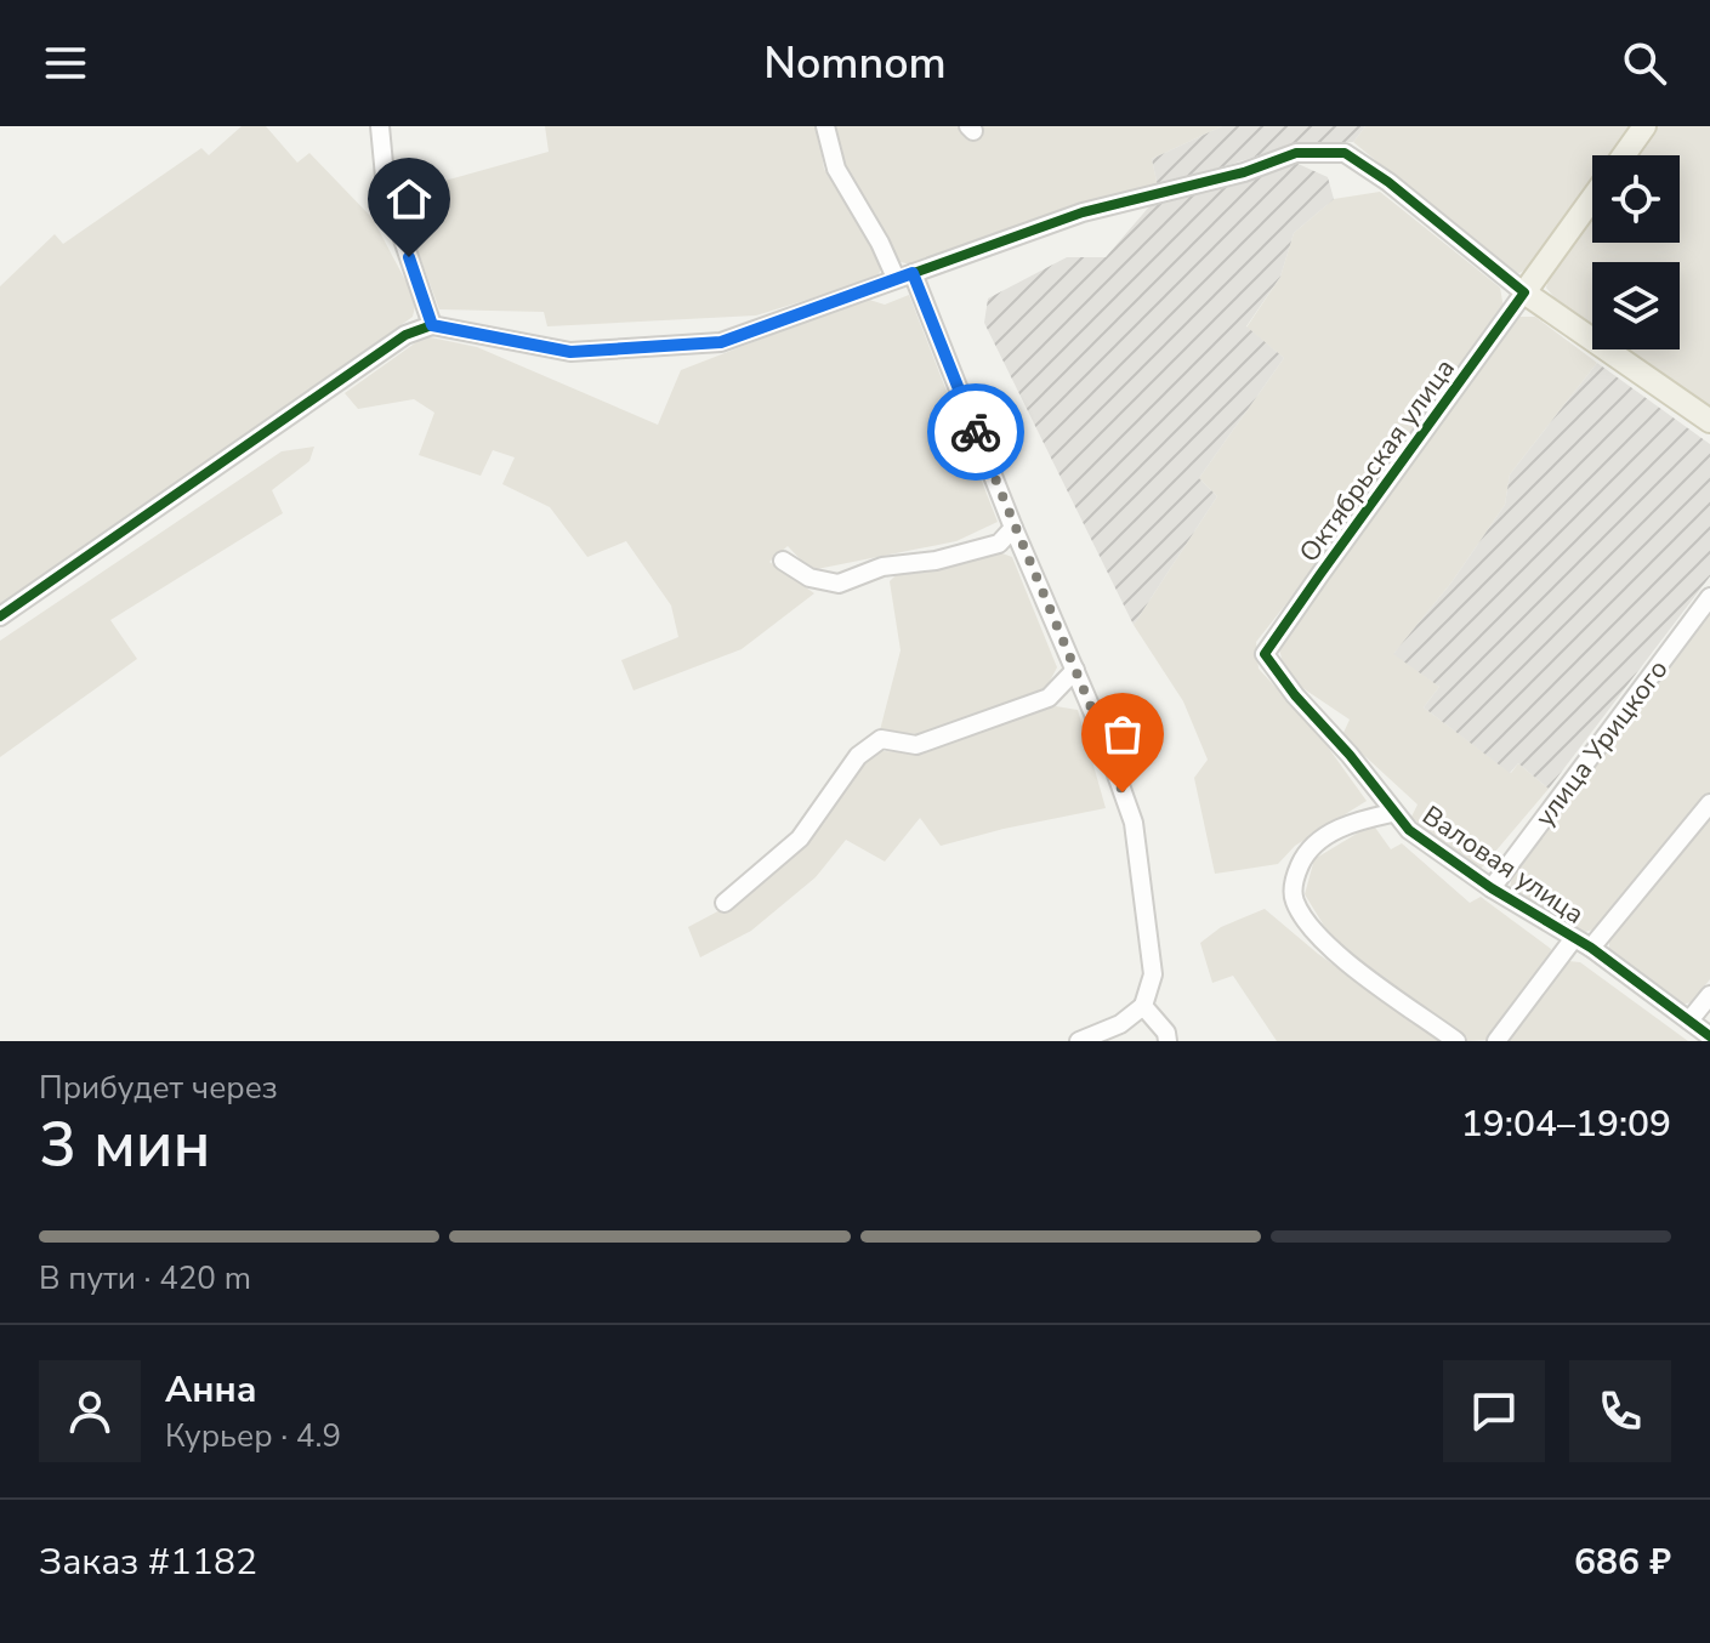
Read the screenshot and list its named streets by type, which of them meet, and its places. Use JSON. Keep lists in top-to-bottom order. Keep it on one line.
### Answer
{"streets":{"main road":["Октябрьская улица"],"street":["улица Урицкого","Валовая улица"]},"crossings":[["Октябрьская улица","Валовая улица"],["улица Урицкого","Валовая улица"]],"page":{"header":"Nomnom","heading":["3 мин","Прибудет через","19:04–19:09"],"panel":["Анна","Курьер · 4.9","Заказ #1182","686 ₽"],"bar":"В пути · 420 m"}}
